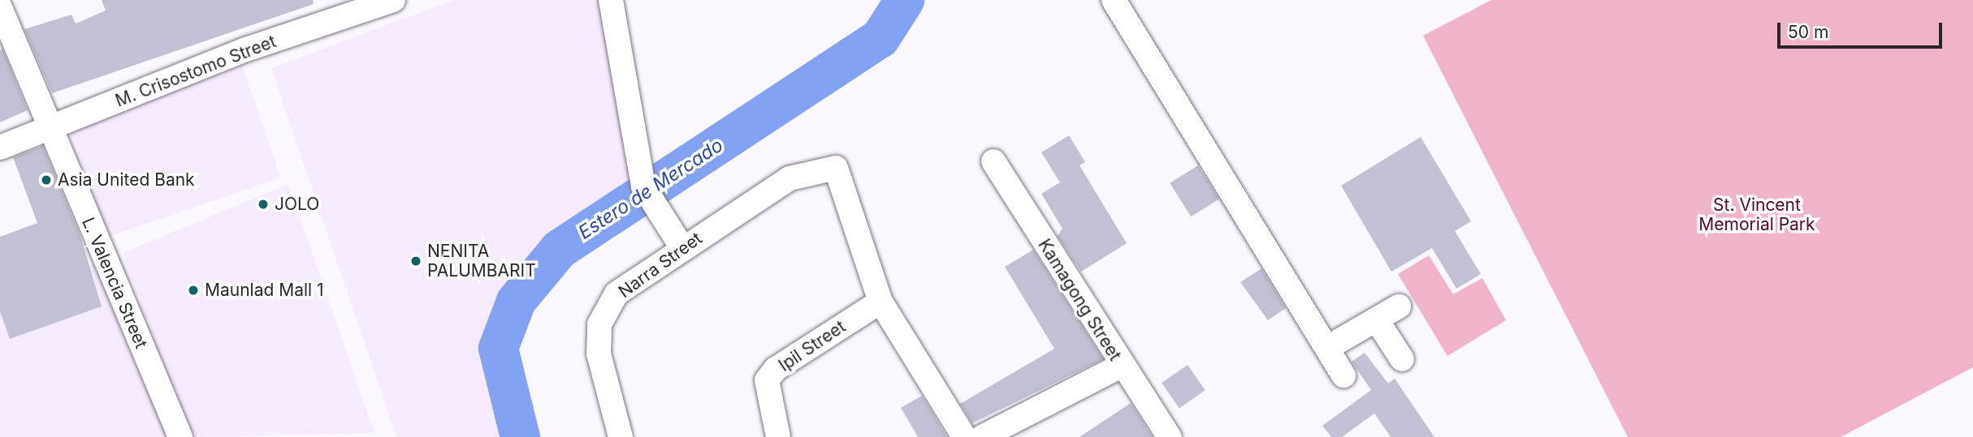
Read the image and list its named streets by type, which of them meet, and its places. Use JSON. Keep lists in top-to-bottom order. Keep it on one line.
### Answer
{"streets":{"street":["M. Crisostomo Street","Narra Street","L. Valencia Street","Kamagong Street","Ipil Street"]},"crossings":[["M. Crisostomo Street","L. Valencia Street"],["Narra Street","Ipil Street"]],"water":["Estero de Mercado"],"parks":["St. Vincent Memorial Park"],"places":["Asia United Bank","JOLO","NENITA PALUMBARIT","Maunlad Mall 1"],"scale_bar":"50 m"}
